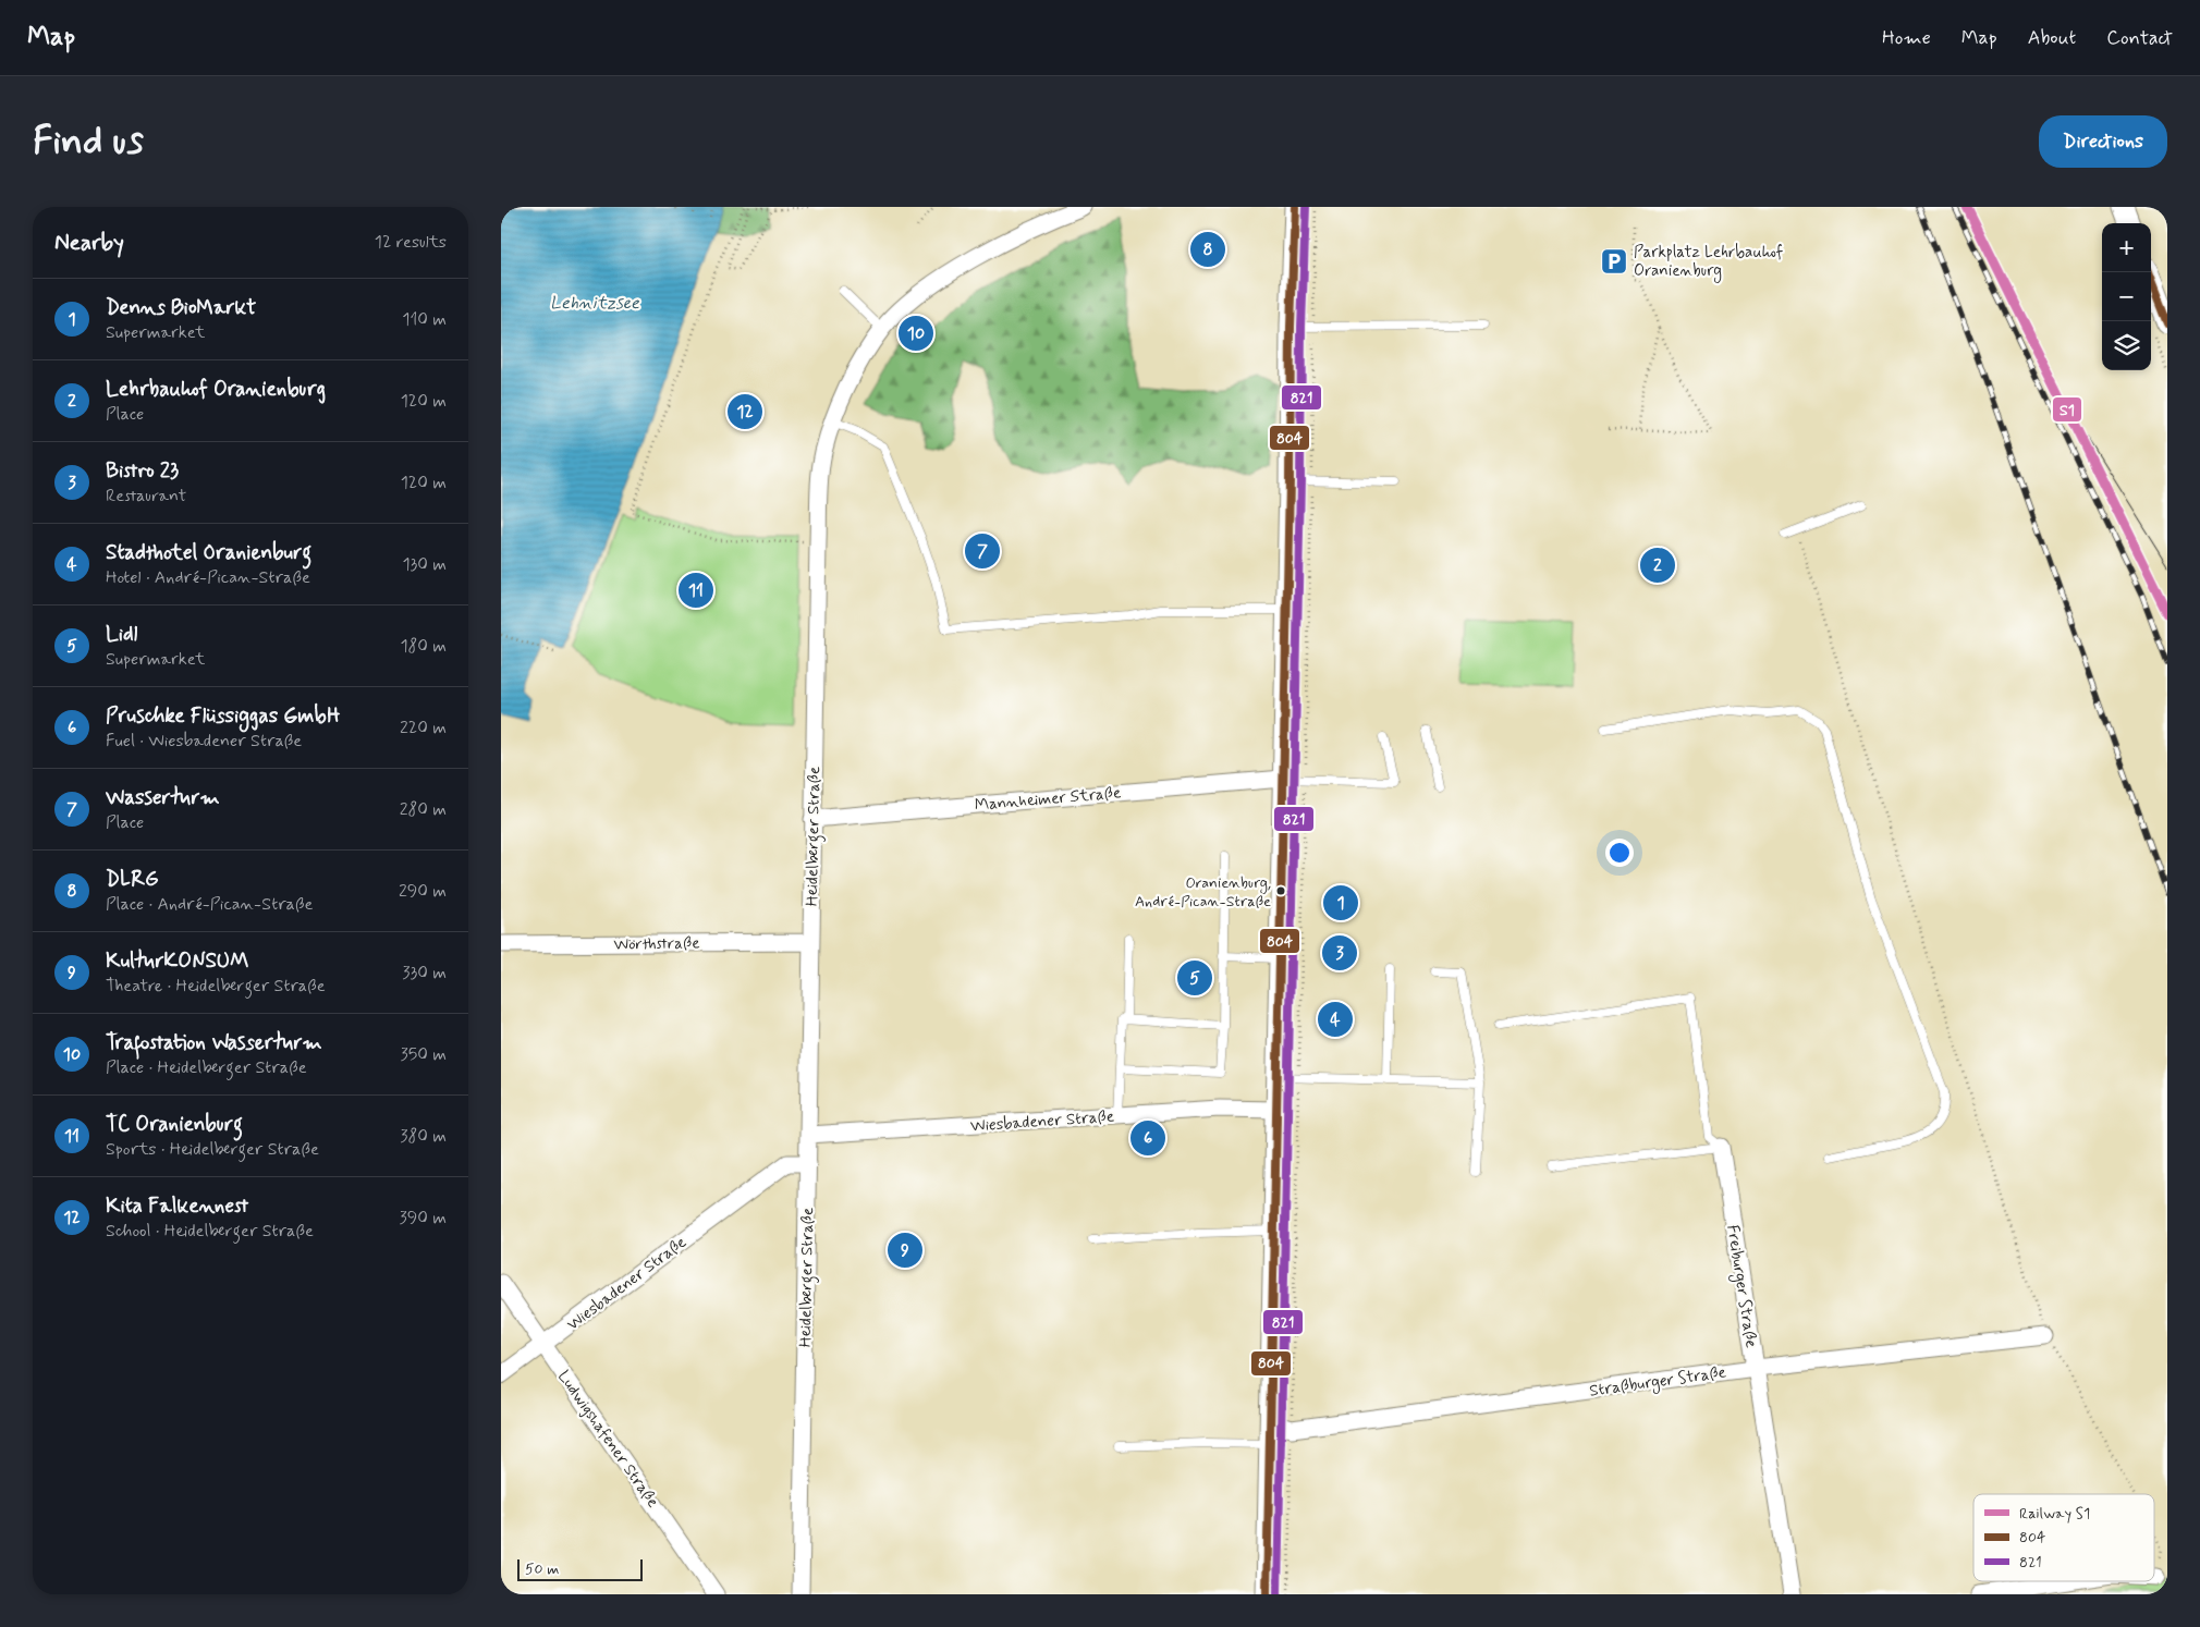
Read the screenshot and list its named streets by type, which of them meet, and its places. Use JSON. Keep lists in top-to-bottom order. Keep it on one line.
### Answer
{"streets":{"street":["Mannheimer Straße","Heidelberger Straße","Wörthstraße","Wiesbadener Straße","Freiburger Straße","Straßburger Straße","Ludwigshafener Straße"]},"crossings":[["Mannheimer Straße","Heidelberger Straße"],["Heidelberger Straße","Wörthstraße"],["Heidelberger Straße","Wiesbadener Straße"],["Wiesbadener Straße","Ludwigshafener Straße"],["Freiburger Straße","Straßburger Straße"]],"water":["Lehnitzsee"],"places":{"parking":["Parkplatz Lehrbauhof Oranienburg"],"other":["Oranienburg, André-Pican-Straße"]},"lines":["rail line S1","transit line 804","transit line 821"],"legend":["Railway S1","804","821"],"scale_bar":"50 m","page":{"header":"Map","nav":["Home","Map","About","Contact"],"buttons":"Directions","title":"Find us","heading":["Nearby","12 results"],"map_buttons":["+","−"],"pins":["8","10","12","7","2","11","1","3","5","4","6","9"],"list":[{"mark":"1","name":"Denns BioMarkt","note":"Supermarket","value":"110 m"},{"mark":"2","name":"Lehrbauhof Oranienburg","note":"Place","value":"120 m"},{"mark":"3","name":"Bistro 23","note":"Restaurant","value":"120 m"},{"mark":"4","name":"Stadthotel Oranienburg","note":"Hotel · André-Pican-Straße","value":"130 m"},{"mark":"5","name":"Lidl","note":"Supermarket","value":"180 m"},{"mark":"6","name":"Pruschke Flüssiggas GmbH","note":"Fuel · Wiesbadener Straße","value":"220 m"},{"mark":"7","name":"Wasserturm","note":"Place","value":"280 m"},{"mark":"8","name":"DLRG","note":"Place · André-Pican-Straße","value":"290 m"},{"mark":"9","name":"KulturKONSUM","note":"Theatre · Heidelberger Straße","value":"330 m"},{"mark":"10","name":"Trafostation Wasserturm","note":"Place · Heidelberger Straße","value":"350 m"},{"mark":"11","name":"TC Oranienburg","note":"Sports · Heidelberger Straße","value":"380 m"},{"mark":"12","name":"Kita Falkennest","note":"School · Heidelberger Straße","value":"390 m"}],"scale":"50 m"}}
